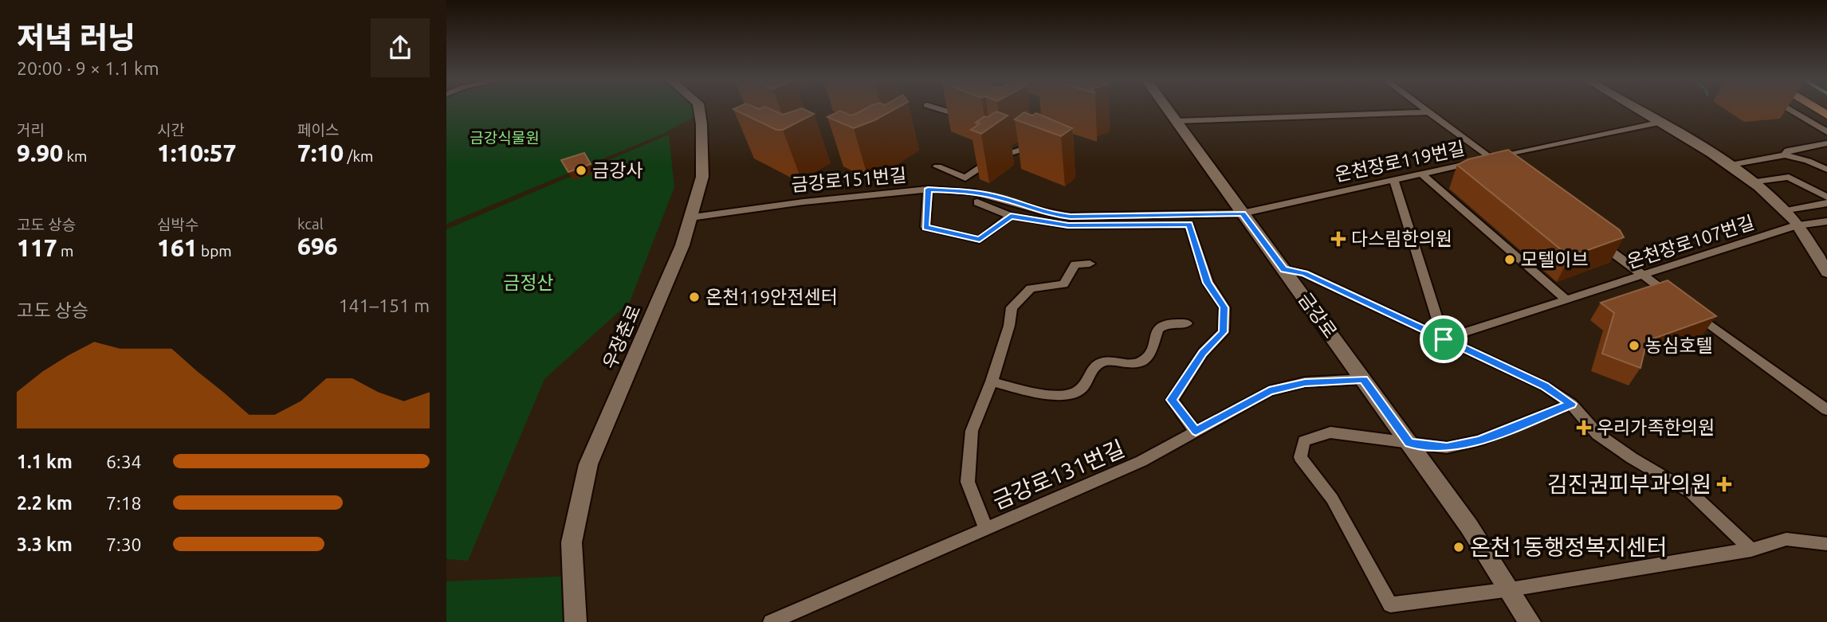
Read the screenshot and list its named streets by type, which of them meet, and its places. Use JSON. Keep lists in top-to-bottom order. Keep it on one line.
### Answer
{"streets":{"street":["온천장로119번길","금강로151번길","온천장로107번길","금강로","우장춘로","금강로131번길"]},"crossings":[["온천장로119번길","금강로151번길"],["온천장로119번길","금강로"],["금강로151번길","금강로"],["금강로151번길","우장춘로"],["금강로","금강로131번길"]],"parks":["금강식물원","금정산"],"places":{"other":["금강사","모텔이브","온천119안전센터","농심호텔","온천1동행정복지센터"],"health":["다스림한의원","우리가족한의원","김진권피부과의원"]},"page":{"heading":["저녁 러닝","20:00 · 9 × 1.1 km"],"stats":[["거리","9.90 km"],["시간","1:10:57"],["페이스","7:10 /km"],["고도 상승","117 m"],["심박수","161 bpm"],["kcal","696"]],"chart":["고도 상승","141–151 m"],"list":[{"name":"1.1 km","note":"6:34"},{"name":"2.2 km","note":"7:18"},{"name":"3.3 km","note":"7:30"}]}}
